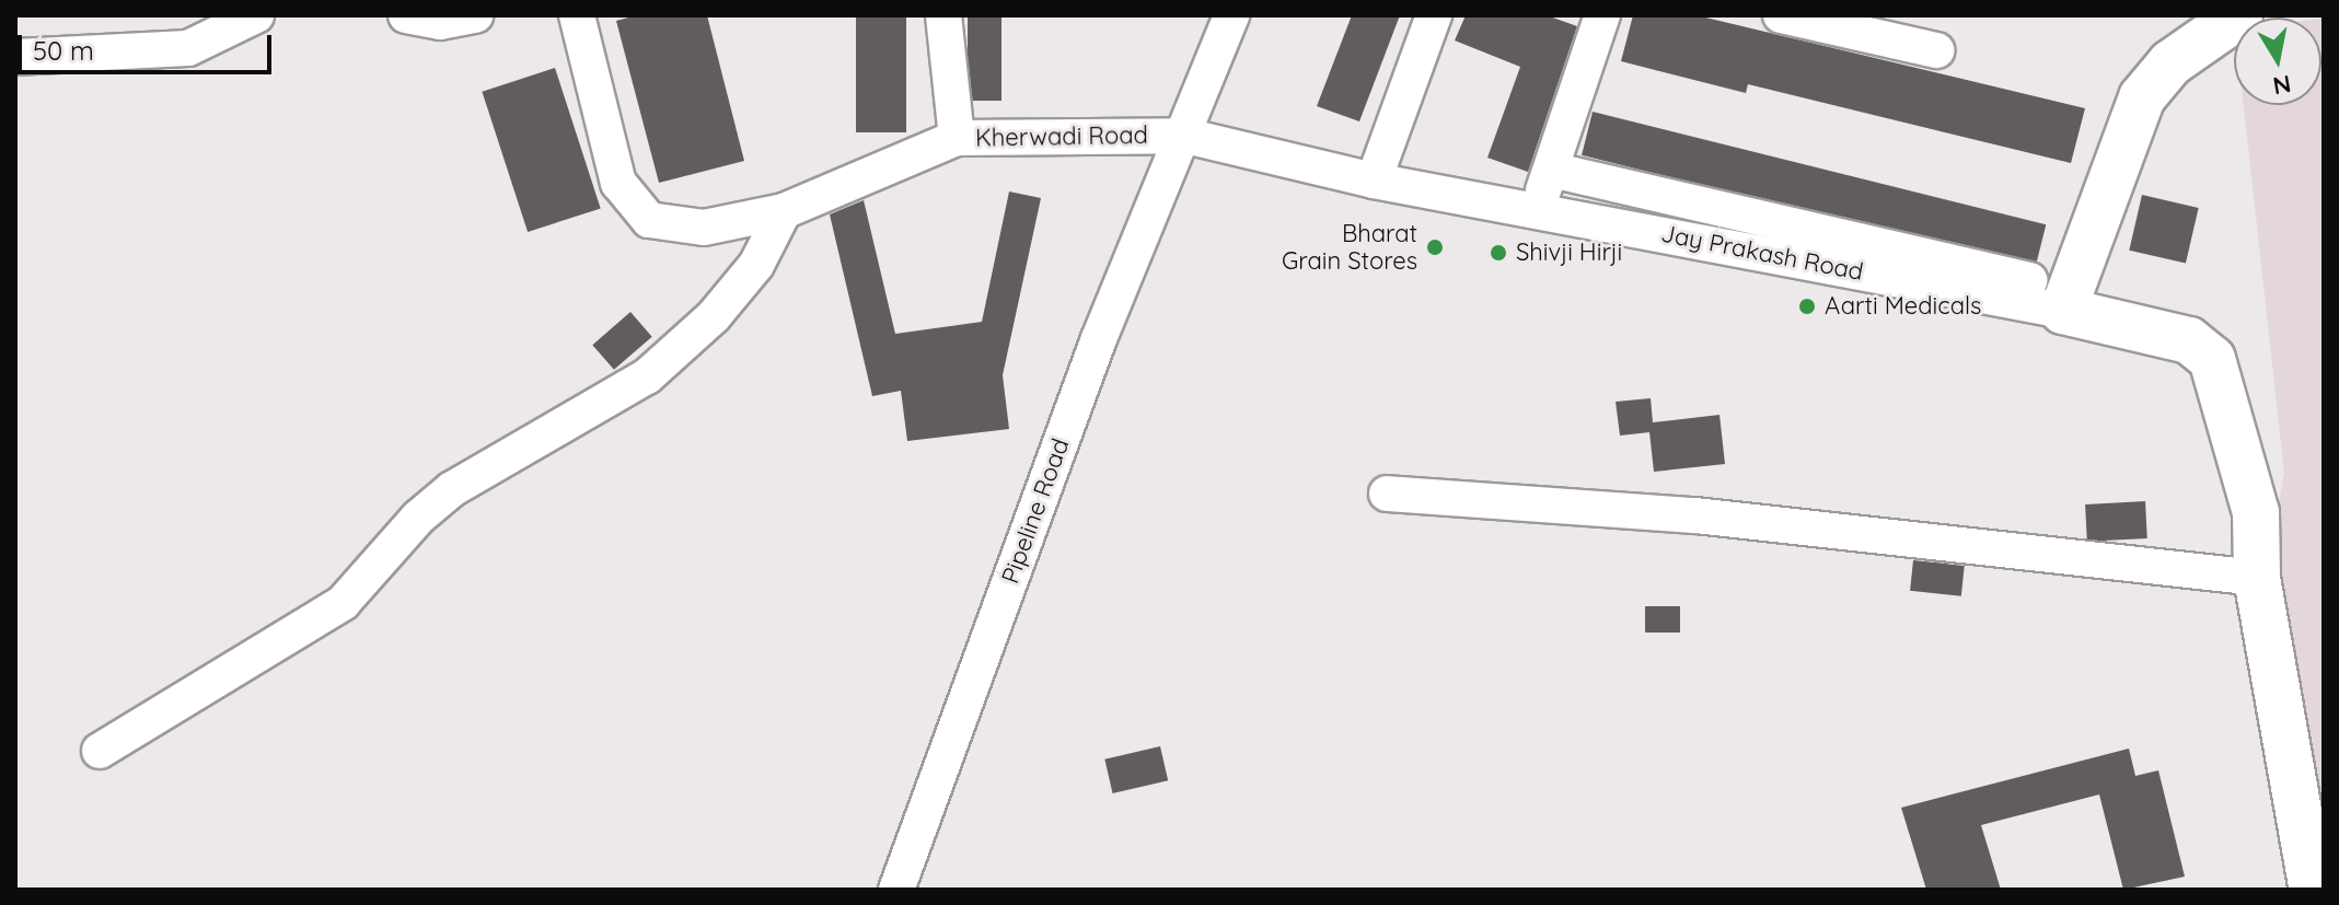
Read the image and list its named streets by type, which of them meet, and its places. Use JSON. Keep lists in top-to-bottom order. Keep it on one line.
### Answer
{"streets":{"street":["Kherwadi Road","Jay Prakash Road","Pipeline Road"]},"crossings":[["Kherwadi Road","Jay Prakash Road"],["Kherwadi Road","Pipeline Road"],["Jay Prakash Road","Pipeline Road"]],"places":["Bharat Grain Stores","Shivji Hirji","Aarti Medicals"],"scale_bar":"50 m","north":"bottom"}
